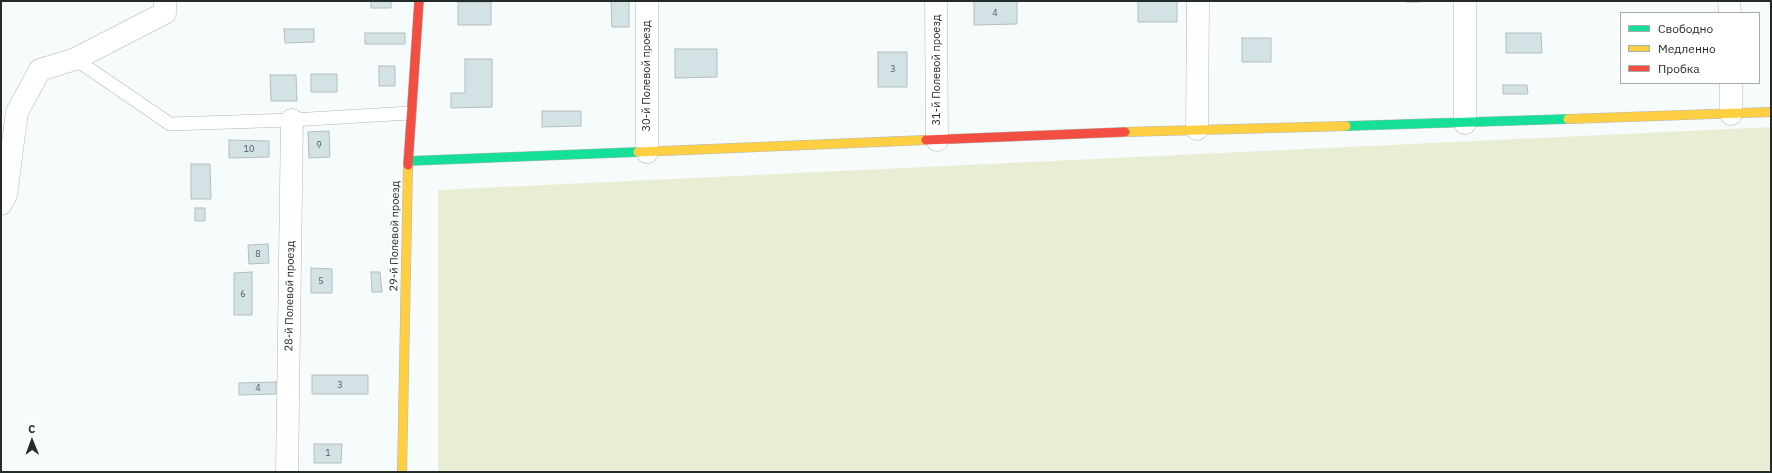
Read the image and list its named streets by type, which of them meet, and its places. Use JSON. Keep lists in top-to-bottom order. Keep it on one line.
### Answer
{"streets":{"street":["31-й Полевой проезд","30-й Полевой проезд","29-й Полевой проезд","28-й Полевой проезд"]},"house_numbers":["4","3","9","10","8","5","6","3","4","1"],"legend":["Свободно","Медленно","Пробка"],"north":"top"}
